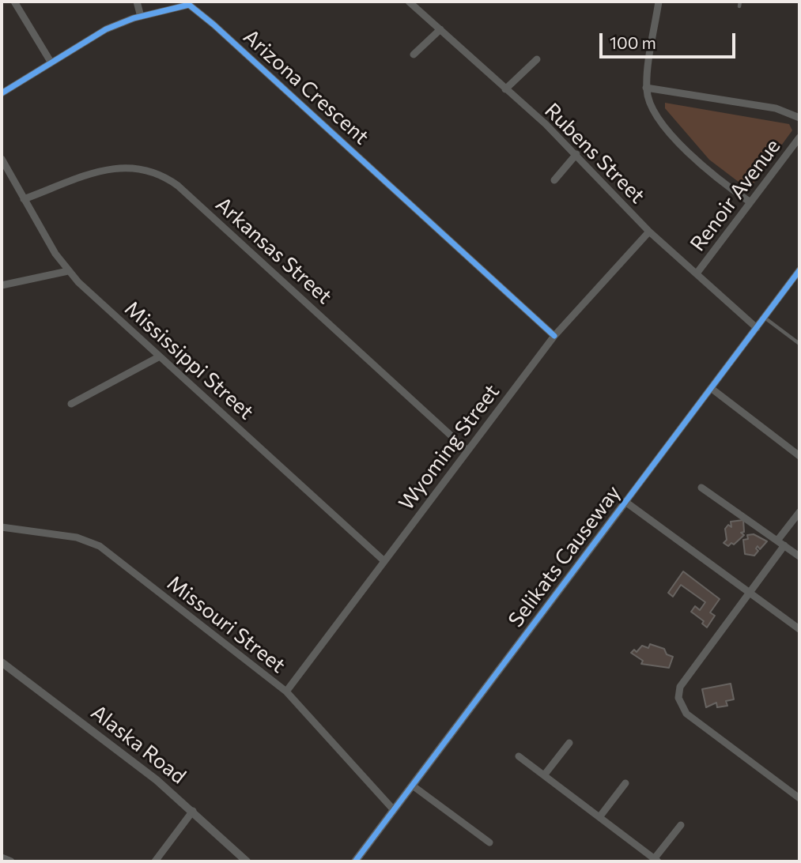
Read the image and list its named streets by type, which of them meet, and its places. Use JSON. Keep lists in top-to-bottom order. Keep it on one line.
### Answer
{"streets":{"street":["Arizona Crescent","Rubens Street","Renoir Avenue","Arkansas Street","Mississippi Street","Wyoming Street","Selikats Causeway","Missouri Street","Alaska Road"]},"crossings":[["Arizona Crescent","Wyoming Street"],["Rubens Street","Renoir Avenue"],["Rubens Street","Wyoming Street"],["Rubens Street","Selikats Causeway"],["Arkansas Street","Mississippi Street"],["Arkansas Street","Wyoming Street"],["Mississippi Street","Wyoming Street"],["Wyoming Street","Missouri Street"],["Selikats Causeway","Missouri Street"]],"scale_bar":"100 m"}
